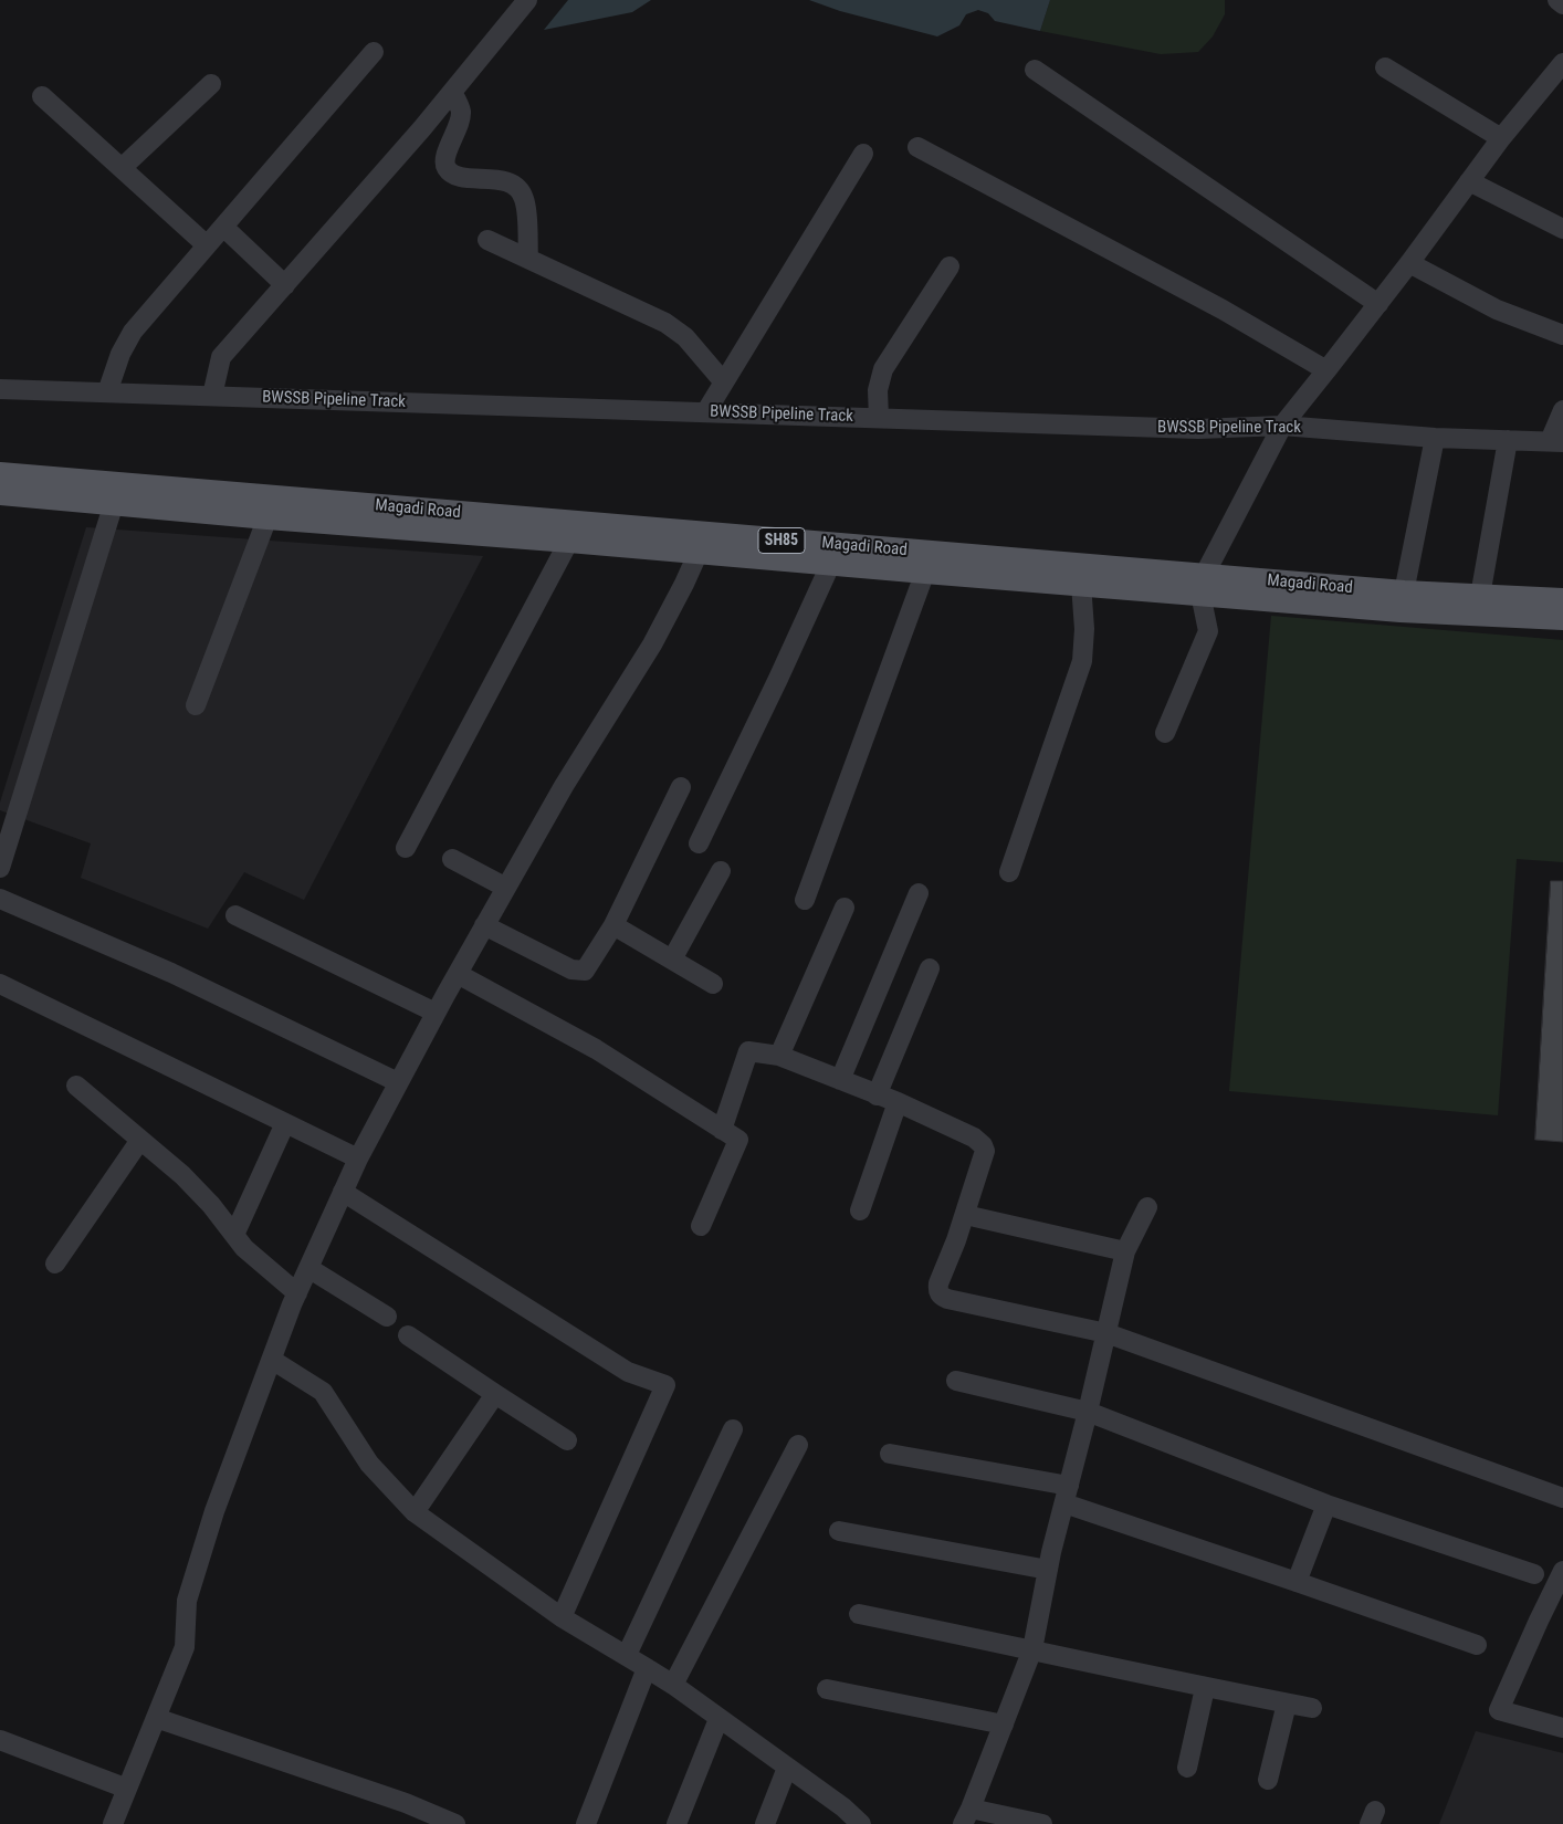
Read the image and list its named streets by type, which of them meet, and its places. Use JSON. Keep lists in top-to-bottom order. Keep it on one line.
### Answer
{"streets":{"main road":["Magadi Road","SH85"],"street":["BWSSB Pipeline Track"]}}
